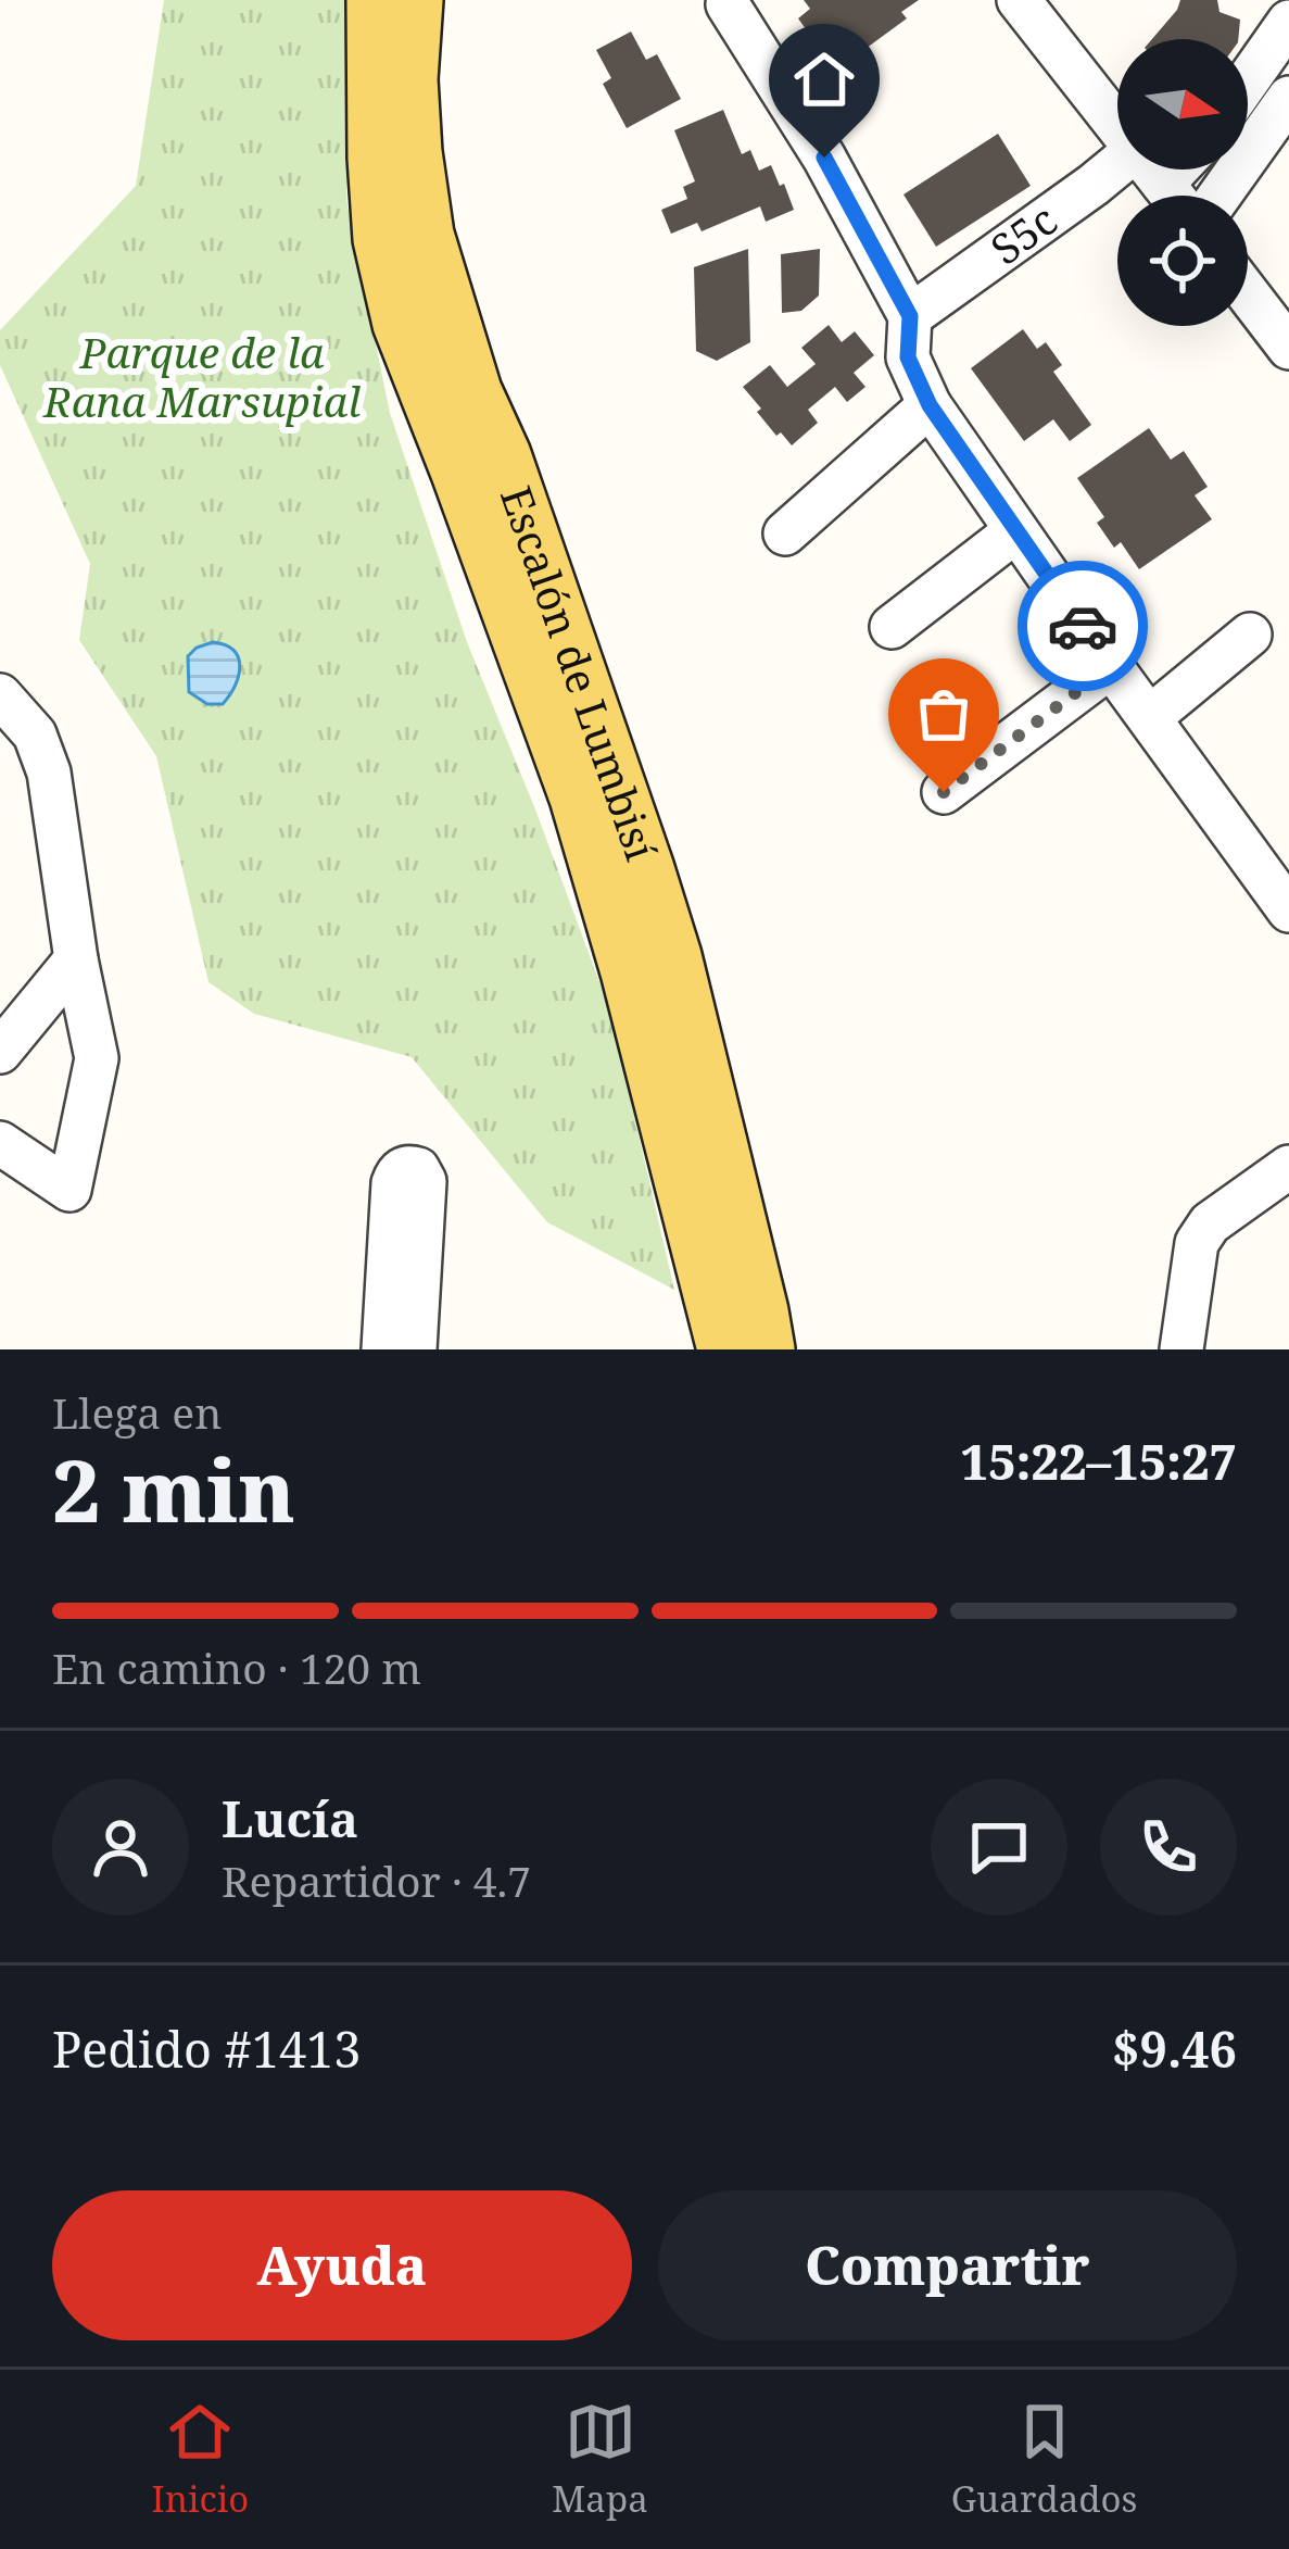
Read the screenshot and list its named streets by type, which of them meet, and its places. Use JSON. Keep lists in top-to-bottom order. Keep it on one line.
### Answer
{"streets":{"main road":["Escalón de Lumbisí"],"street":["S5c"]},"parks":["Parque de la Rana Marsupial"],"north":"right","page":{"heading":["2 min","Llega en","15:22–15:27"],"panel":["Lucía","Repartidor · 4.7","Pedido #1413","$9.46"],"bar":"En camino · 120 m","buttons":["Ayuda","Compartir"],"tabs":["Inicio","Mapa","Guardados"]}}
